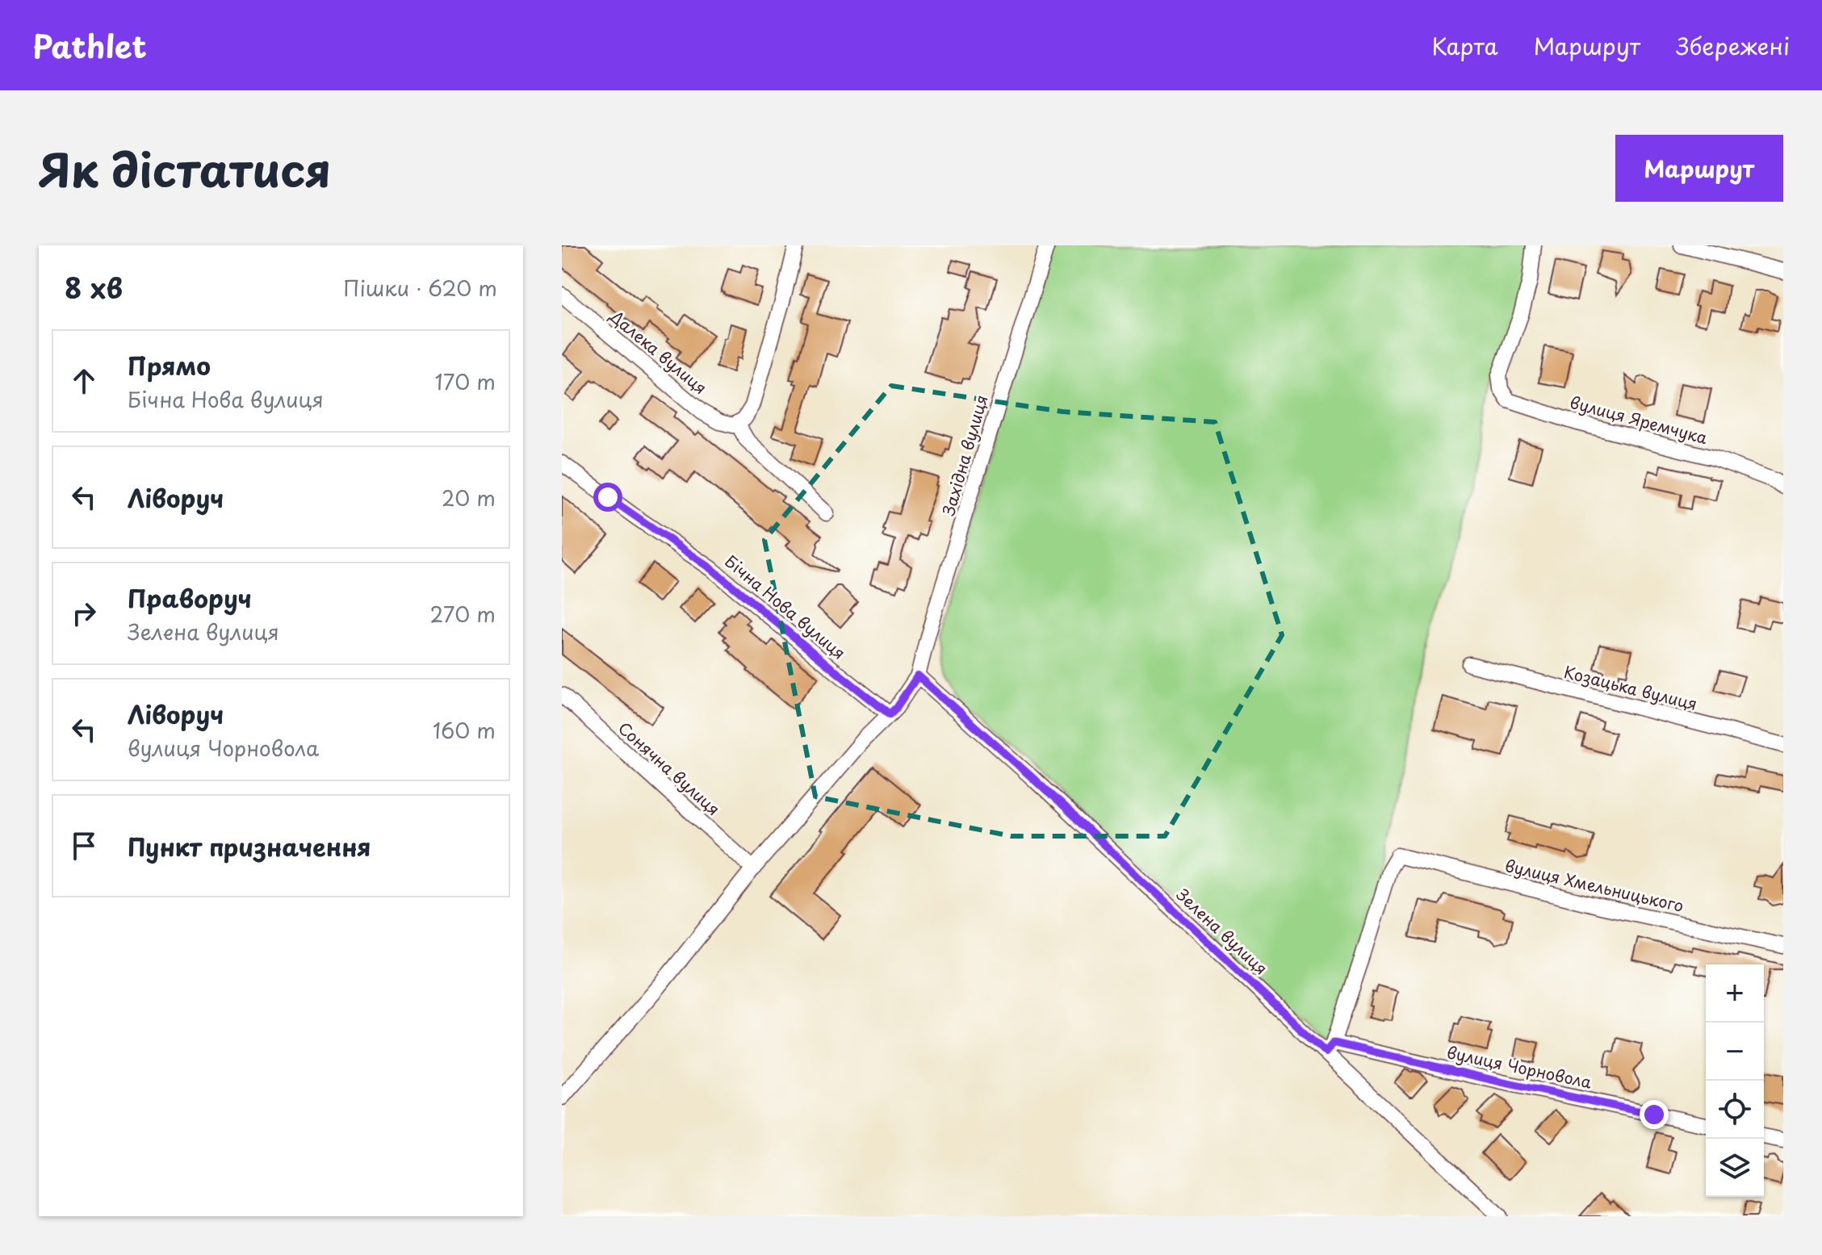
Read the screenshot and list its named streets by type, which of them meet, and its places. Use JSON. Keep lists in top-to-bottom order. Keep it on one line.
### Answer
{"streets":{"street":["Далека вулиця","вулиця Яремчука","Західна вулиця","Бічна Нова вулиця","Козацька вулиця","Сонячна вулиця","вулиця Хмельницького","Зелена вулиця","вулиця Чорновола"]},"crossings":[["Західна вулиця","Бічна Нова вулиця"],["Західна вулиця","Сонячна вулиця"],["Західна вулиця","Зелена вулиця"],["вулиця Хмельницького","Зелена вулиця"],["вулиця Хмельницького","вулиця Чорновола"],["Зелена вулиця","вулиця Чорновола"]],"page":{"header":"Pathlet","nav":["Карта","Маршрут","Збережені"],"title":"Як дістатися","buttons":"Маршрут","heading":["8 хв","Пішки · 620 m"],"list":[["Прямо","Бічна Нова вулиця","170 m"],["Ліворуч","20 m"],["Праворуч","Зелена вулиця","270 m"],["Ліворуч","вулиця Чорновола","160 m"],"Пункт призначення"],"map_buttons":["+","−"]}}
